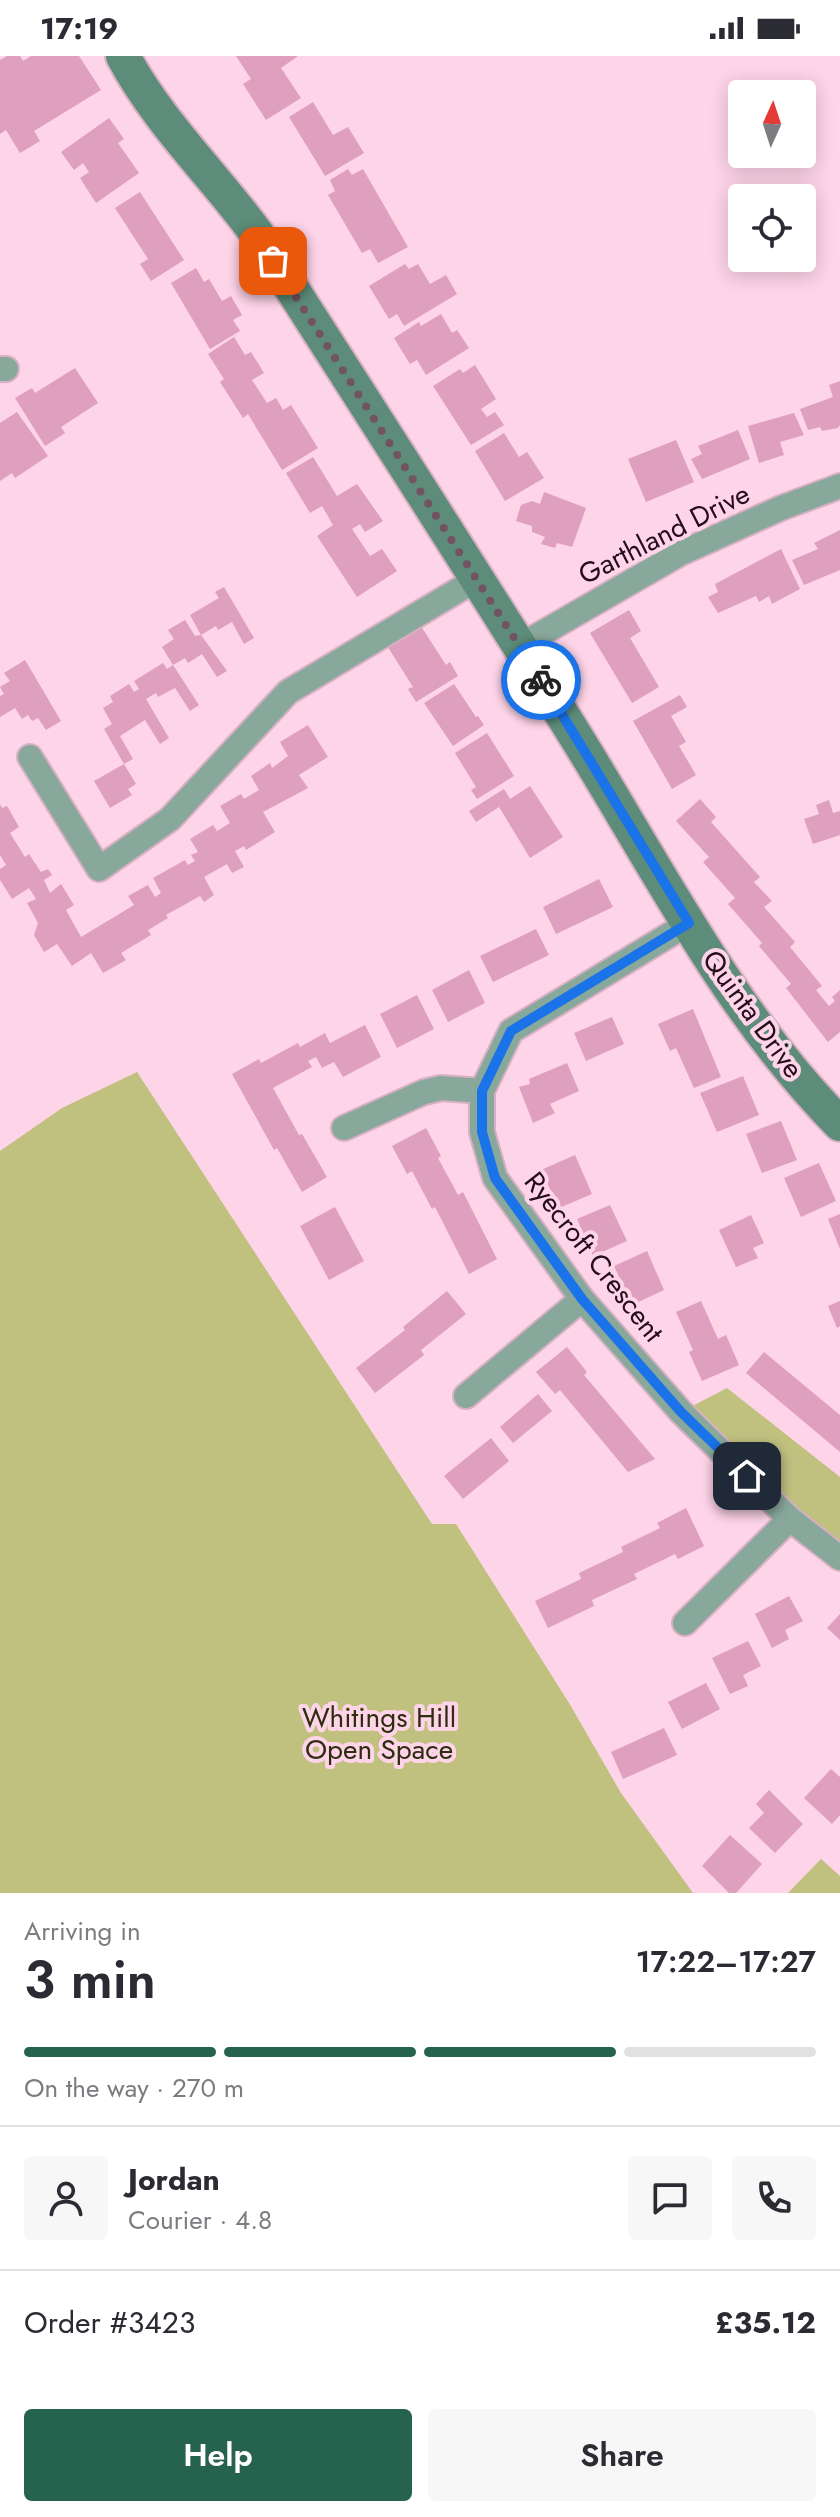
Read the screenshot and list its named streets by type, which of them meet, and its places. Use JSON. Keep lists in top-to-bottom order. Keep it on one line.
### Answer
{"streets":{"street":["Garthland Drive","Quinta Drive","Ryecroft Crescent"]},"crossings":[["Garthland Drive","Quinta Drive"],["Quinta Drive","Ryecroft Crescent"]],"parks":["Whitings Hill Open Space"],"north":"top","page":{"status":"17:19","heading":["3 min","Arriving in","17:22–17:27"],"panel":["Jordan","Courier · 4.8","Order #3423","£35.12"],"bar":"On the way · 270 m","buttons":["Help","Share"]}}
